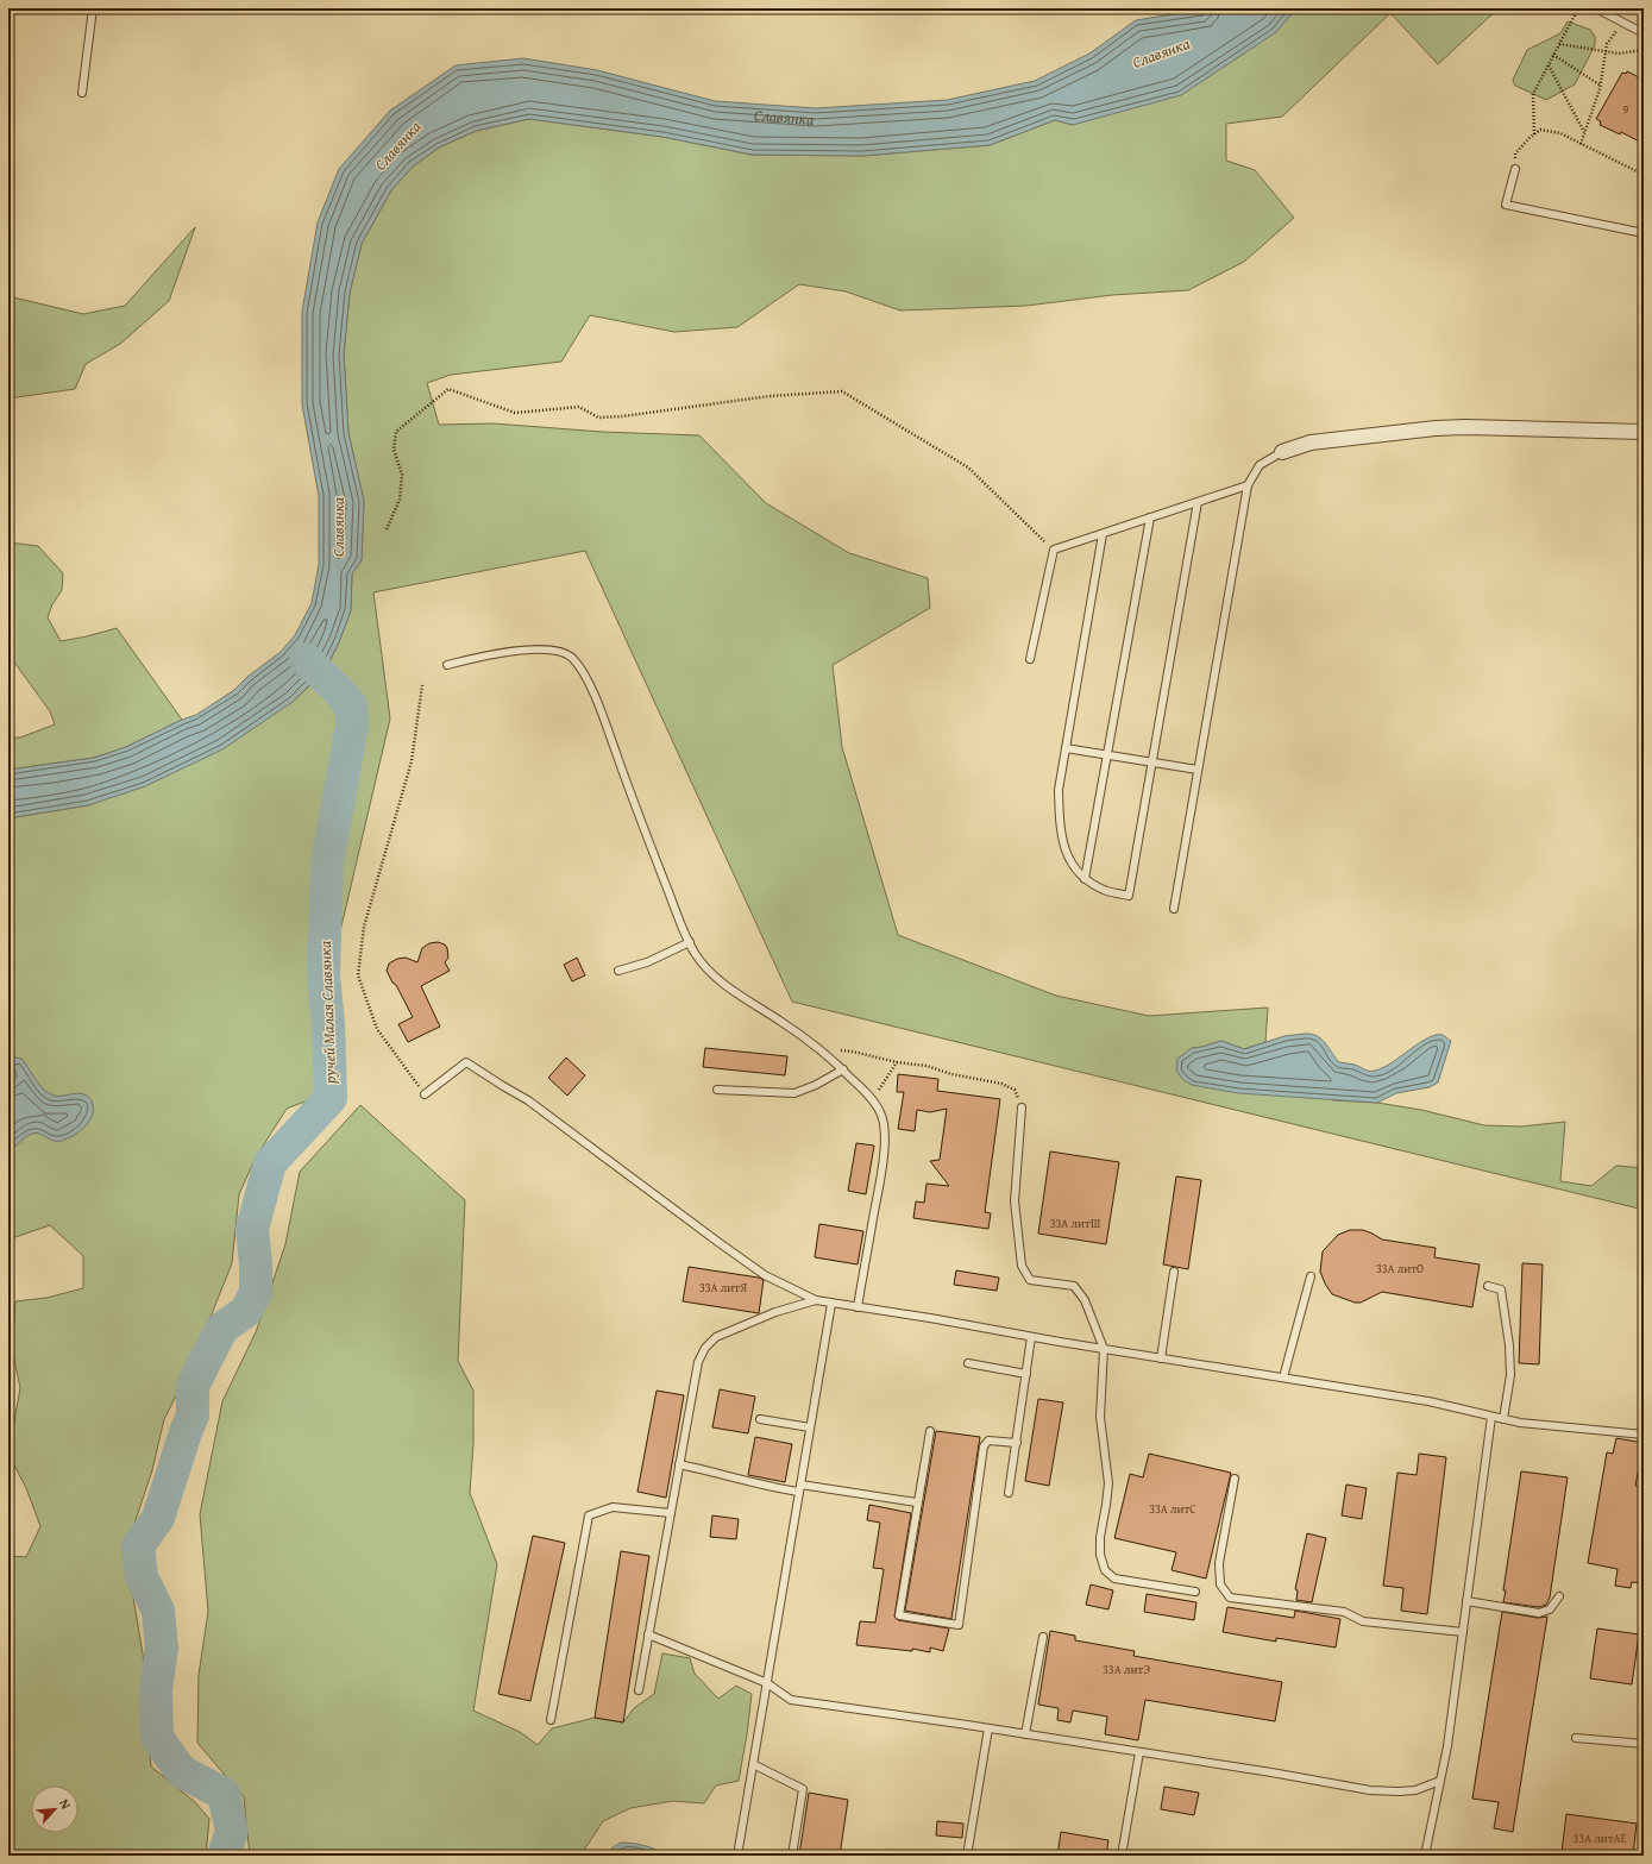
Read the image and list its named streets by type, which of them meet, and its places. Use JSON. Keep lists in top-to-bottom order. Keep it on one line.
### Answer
{"water":["Славянка","ручей Малая Славянка"],"house_numbers":["9","33А литШ","33А литО","33А литЯ","33А литС","33А литЭ","33А литАЕ"],"north":"top right"}
